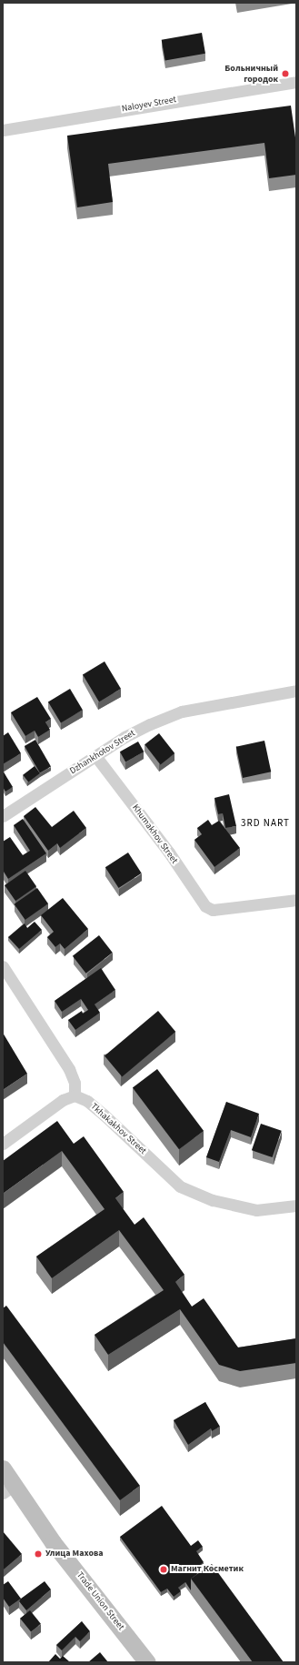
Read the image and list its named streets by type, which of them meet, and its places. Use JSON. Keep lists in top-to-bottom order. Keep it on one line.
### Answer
{"streets":{"street":["Naloyev Street","Dzhankhotov Street","Khumakhov Street","Tkhakakhov Street","Trade Union Street"]},"crossings":[["Dzhankhotov Street","Khumakhov Street"]],"districts":["3RD NART"],"places":["Больничный городок","Улица Махова","Магнит Косметик"]}
